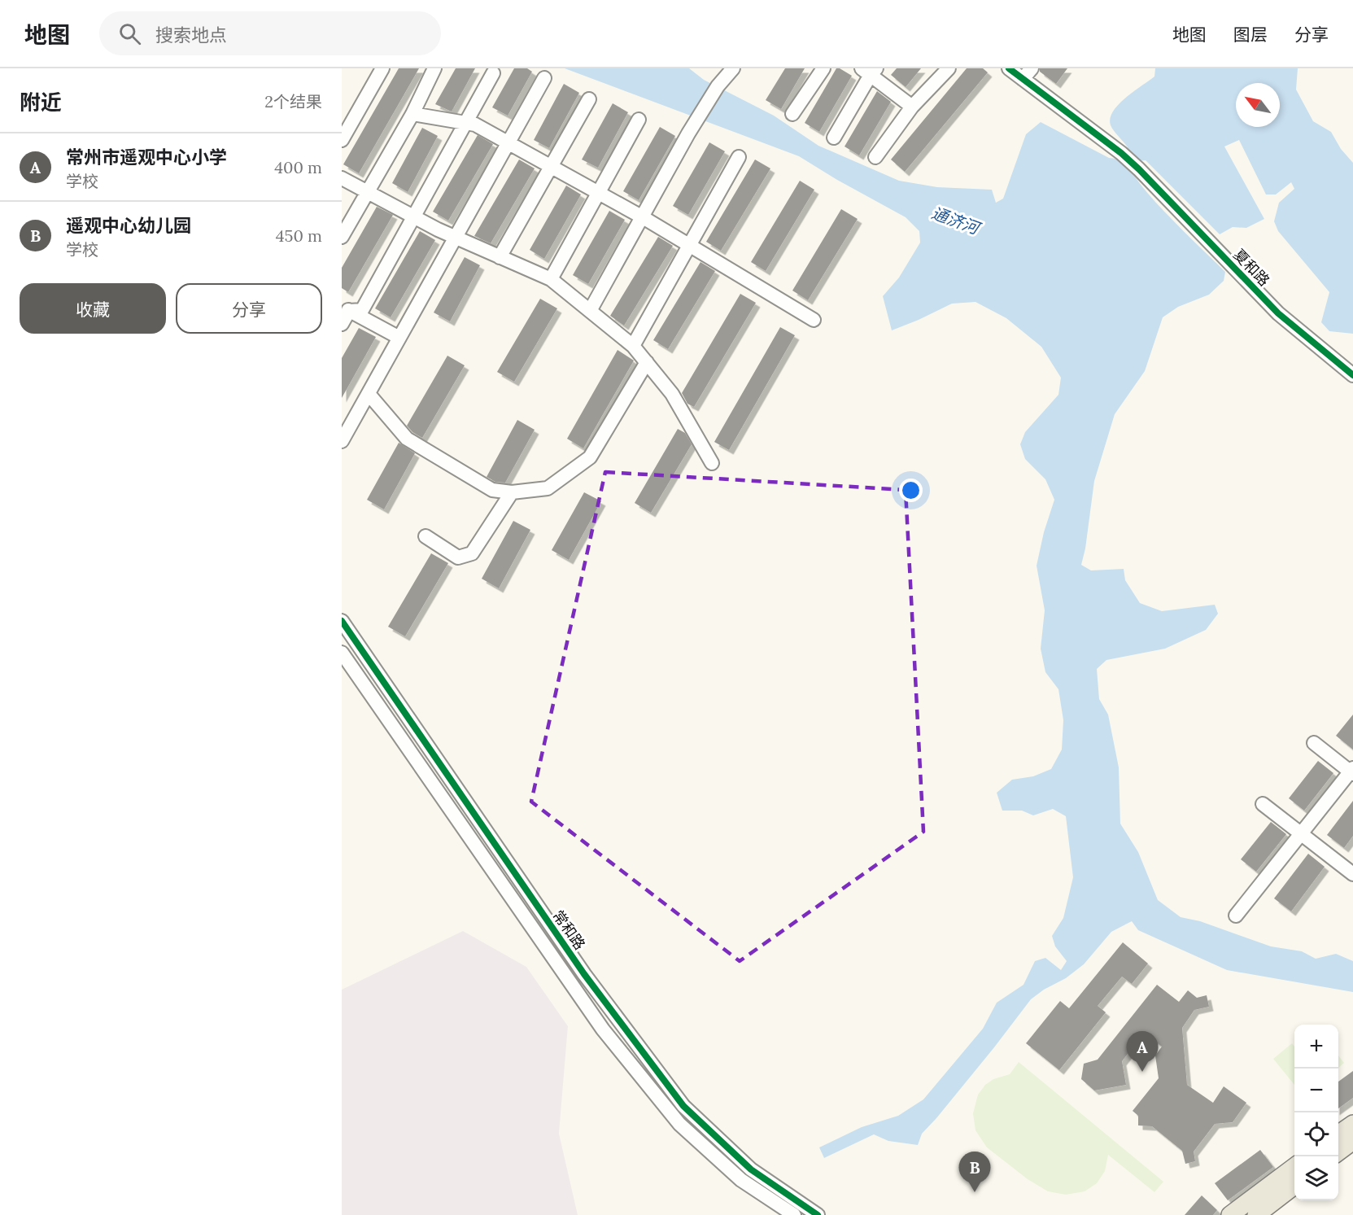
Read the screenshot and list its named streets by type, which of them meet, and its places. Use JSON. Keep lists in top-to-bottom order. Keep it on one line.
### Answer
{"streets":{"street":["夏和路","常和路"]},"water":["通济河"],"north":"top left","page":{"header":"地图","search":"搜索地点","nav":["地图","图层","分享"],"heading":["附近","2个结果"],"list":[{"mark":"A","name":"常州市遥观中心小学","note":"学校","value":"400 m"},{"mark":"B","name":"遥观中心幼儿园","note":"学校","value":"450 m"}],"buttons":["收藏","分享"],"map_buttons":["+","−"],"pins":["A","B"]}}
